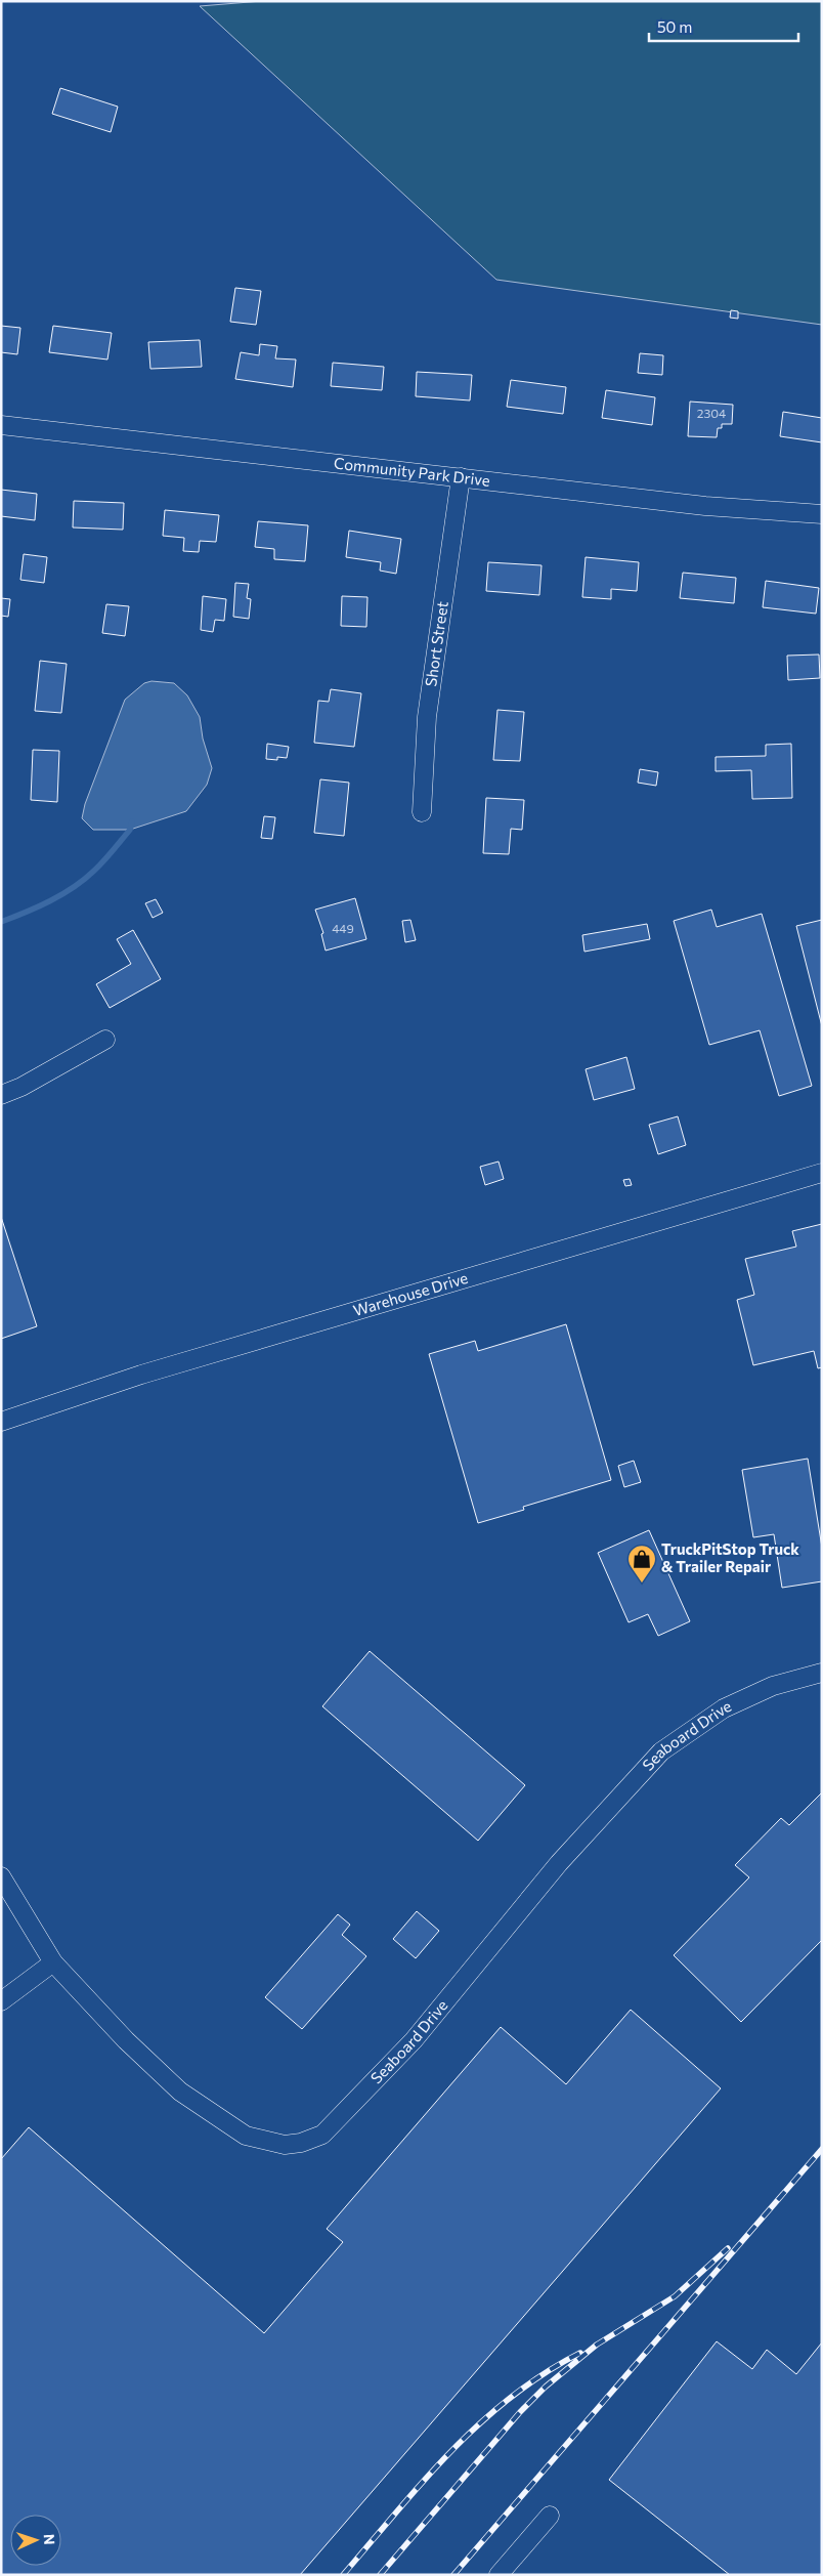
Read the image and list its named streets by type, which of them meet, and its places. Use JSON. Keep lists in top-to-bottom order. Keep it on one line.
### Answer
{"streets":{"street":["Community Park Drive","Short Street","Warehouse Drive","Seaboard Drive"]},"crossings":[["Community Park Drive","Short Street"]],"places":{"shop":["TruckPitStop Truck & Trailer Repair"]},"house_numbers":["2304","449"],"scale_bar":"50 m","north":"right"}
